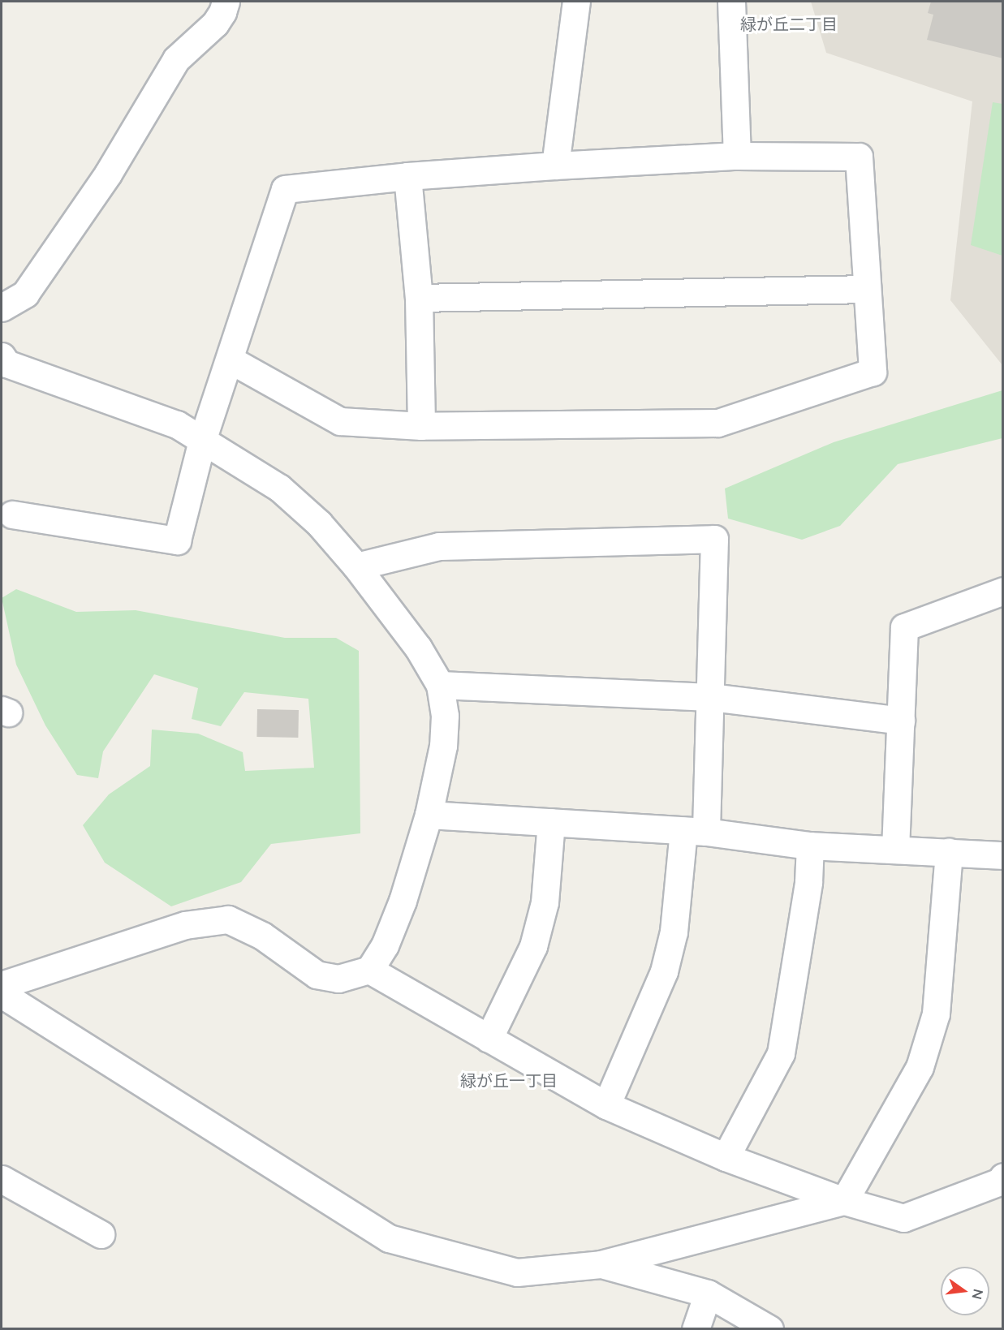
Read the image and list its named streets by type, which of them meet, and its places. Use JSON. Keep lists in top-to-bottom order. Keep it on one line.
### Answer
{"districts":["緑が丘二丁目","緑が丘一丁目"],"north":"right"}
